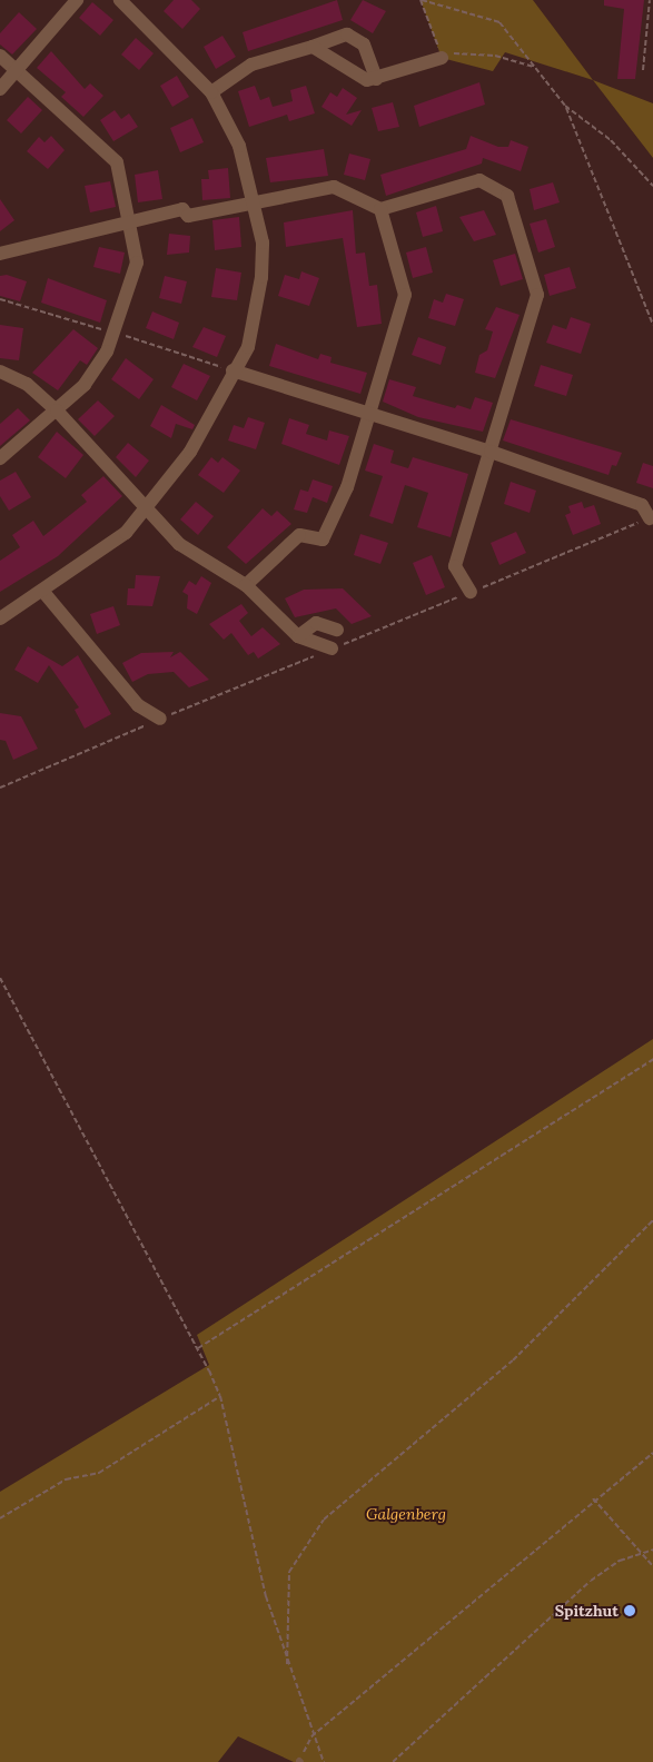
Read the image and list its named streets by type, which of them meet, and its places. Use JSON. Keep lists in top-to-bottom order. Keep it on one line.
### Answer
{"parks":["Galgenberg"],"places":["Spitzhut"]}
